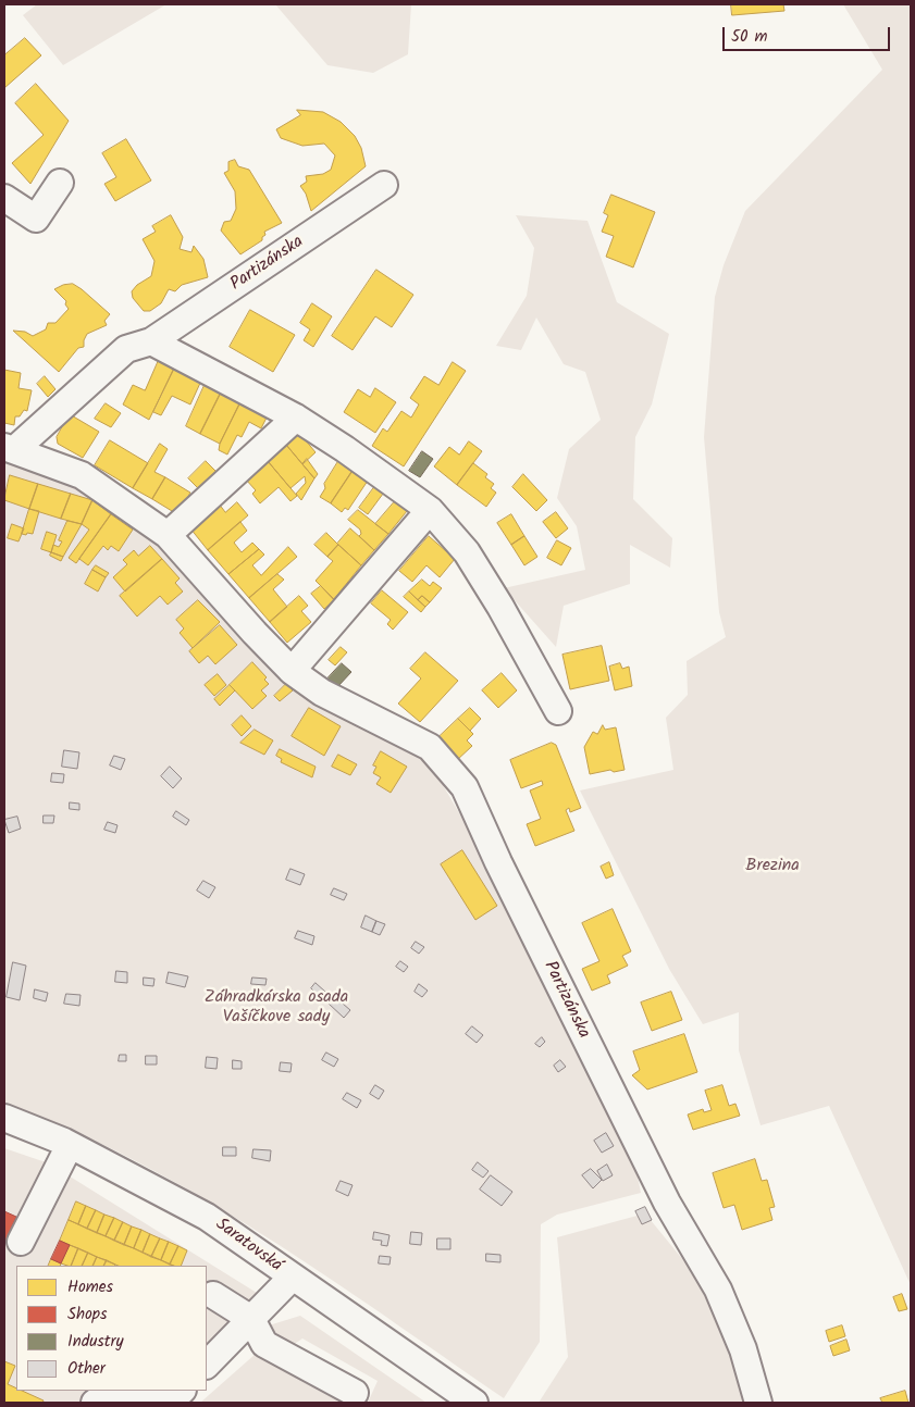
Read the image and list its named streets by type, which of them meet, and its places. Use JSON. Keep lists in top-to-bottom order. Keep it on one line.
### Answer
{"streets":{"street":["Partizánska","Saratovská"]},"parks":["Brezina","Záhradkárska osada Vašíčkove sady"],"legend":["Homes","Shops","Industry","Other"],"scale_bar":"50 m"}
